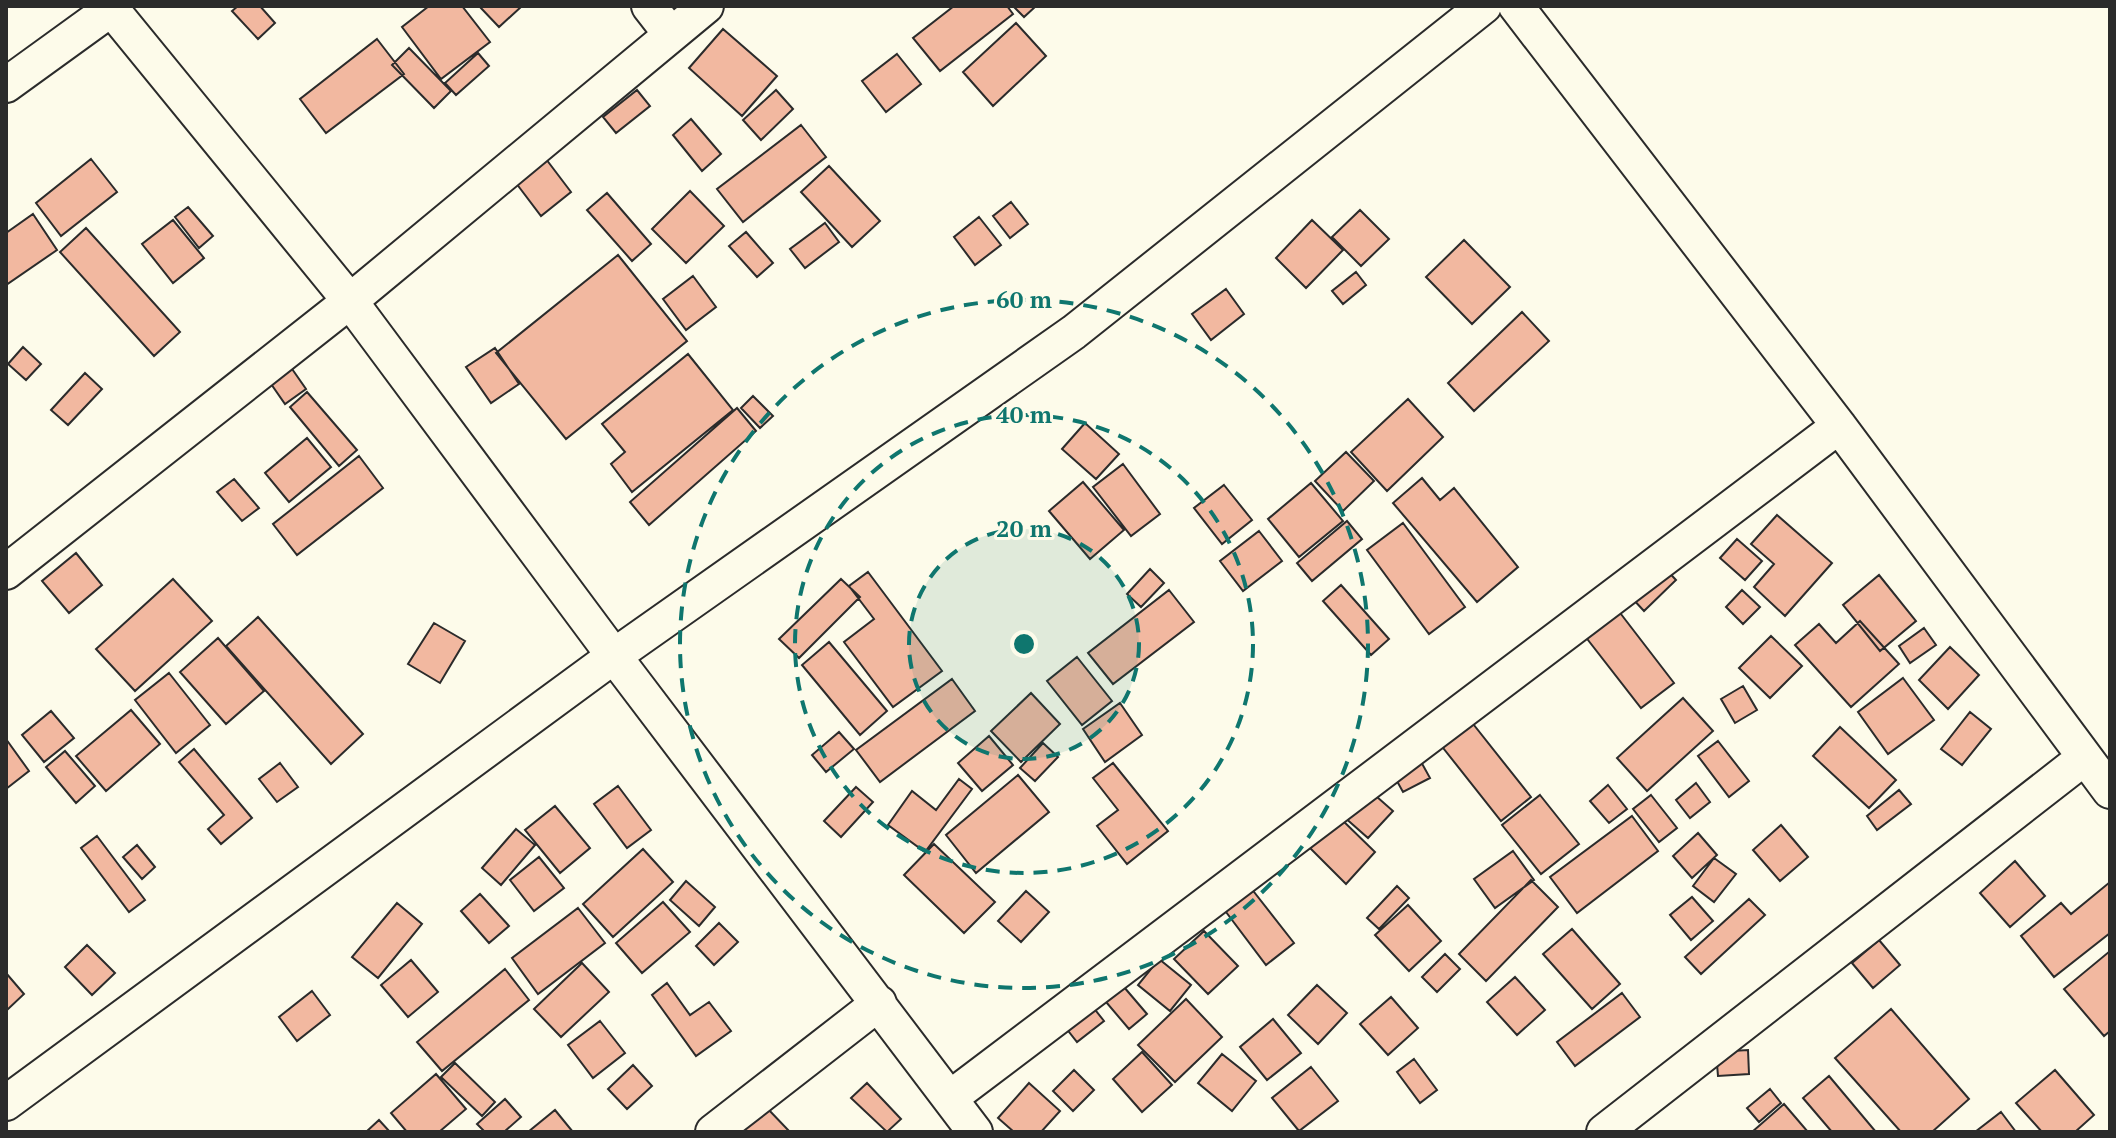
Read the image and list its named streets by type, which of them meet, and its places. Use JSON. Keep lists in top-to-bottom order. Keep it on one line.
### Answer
{"rings":["60 m","40 m","20 m"]}
